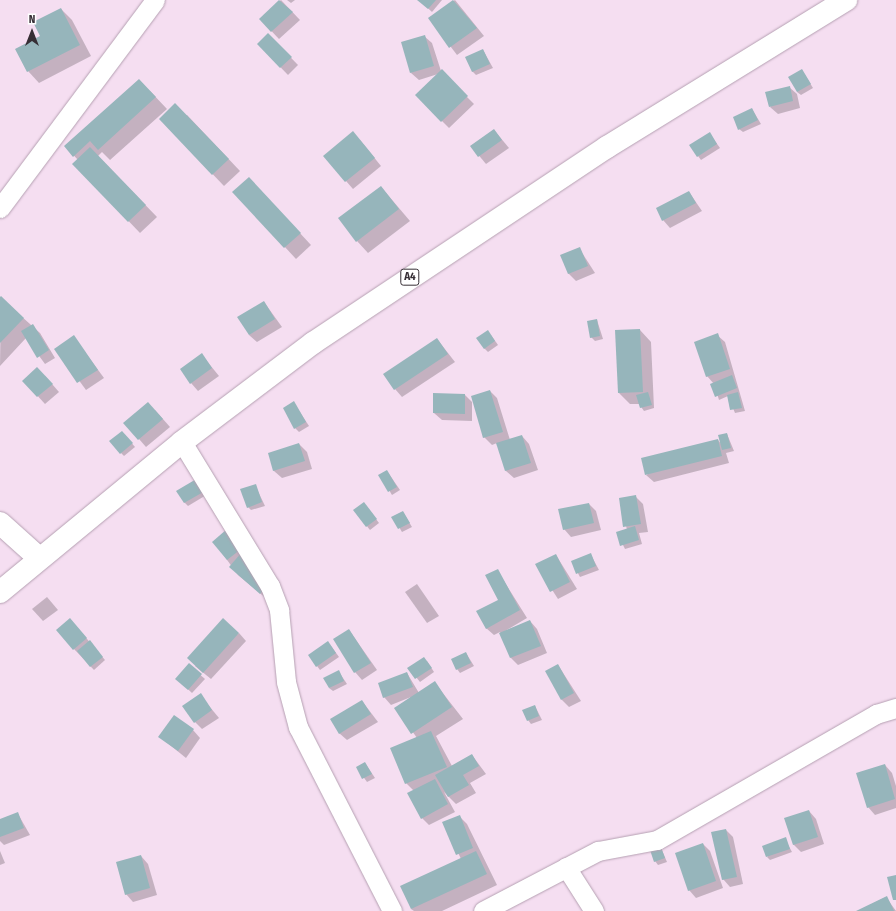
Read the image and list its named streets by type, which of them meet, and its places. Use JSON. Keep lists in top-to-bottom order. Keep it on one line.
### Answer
{"streets":{"main road":["A4"]},"north":"top"}
